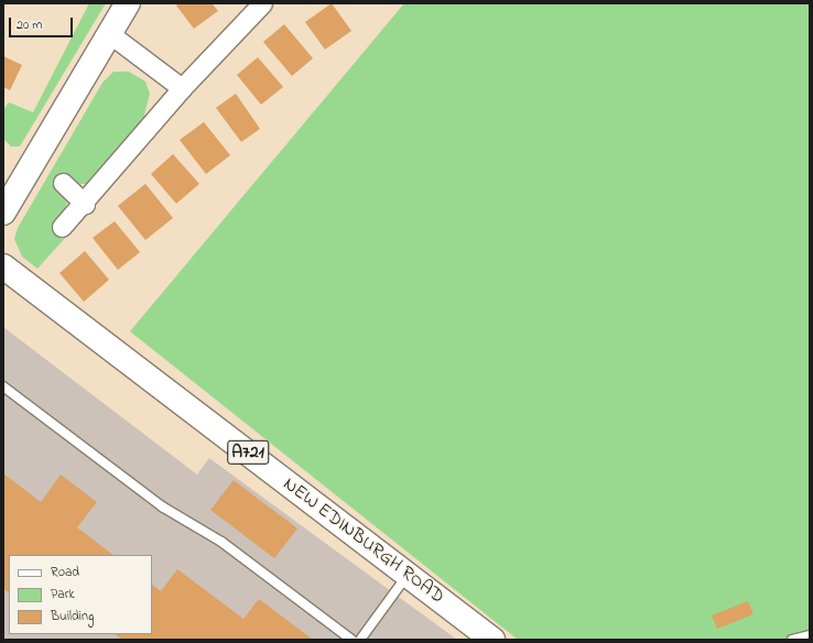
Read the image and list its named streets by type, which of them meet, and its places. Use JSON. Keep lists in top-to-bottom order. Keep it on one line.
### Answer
{"streets":{"main road":["A721","NEW EDINBURGH ROAD"]},"legend":["Road","Park","Building"],"scale_bar":"20 m"}
